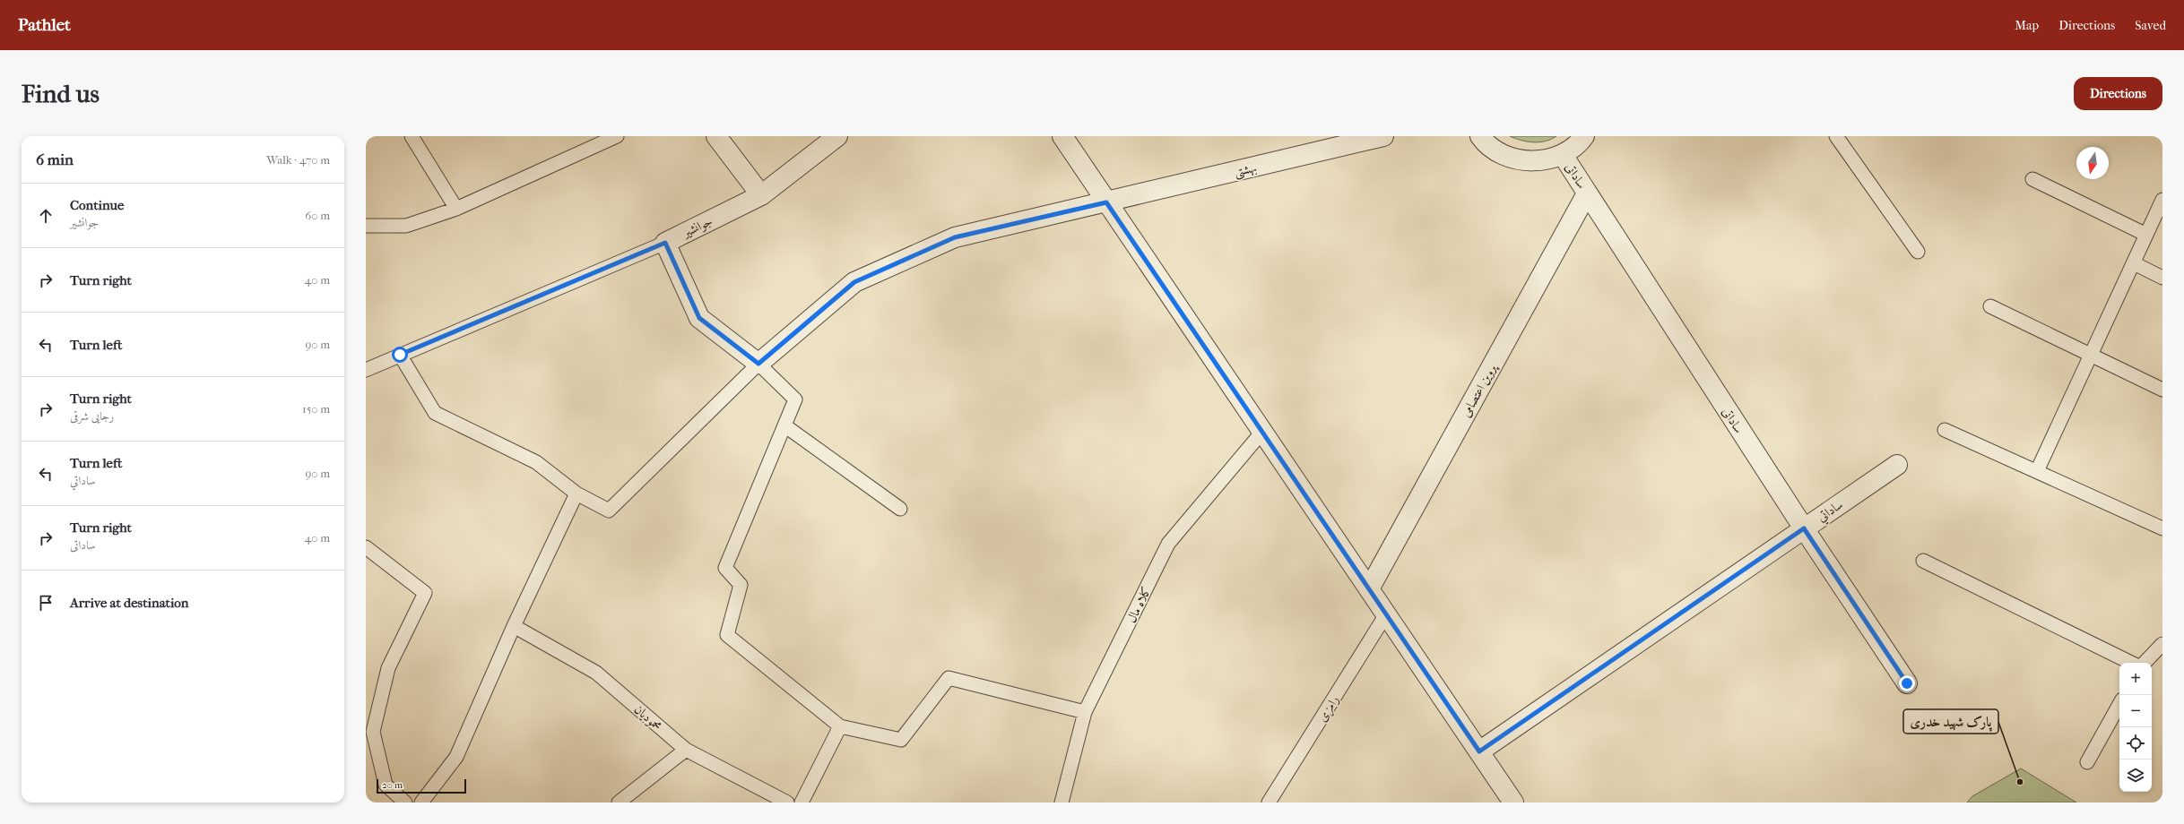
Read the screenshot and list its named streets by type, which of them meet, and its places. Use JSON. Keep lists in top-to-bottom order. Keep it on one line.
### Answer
{"streets":{"street":["بهشتی","ساداتی","جوانشیر","پروین اعتصامی","ساداتي"],"lane":["کلاه مال","رامزی","محمودیان"]},"crossings":[["ساداتی","پروین اعتصامی"],["ساداتی","ساداتي"]],"places":["پارک شهید خدری"],"scale_bar":"20 m","north":"bottom","page":{"header":"Pathlet","nav":["Map","Directions","Saved"],"buttons":"Directions","title":"Find us","heading":["6 min","Walk · 470 m"],"list":[["Continue","جوانشیر","60 m"],["Turn right","40 m"],["Turn left","90 m"],["Turn right","رجایی شرقی","150 m"],["Turn left","ساداتي","90 m"],["Turn right","ساداتی","40 m"],"Arrive at destination"],"map_buttons":["+","−"],"scale":"20 m"}}
